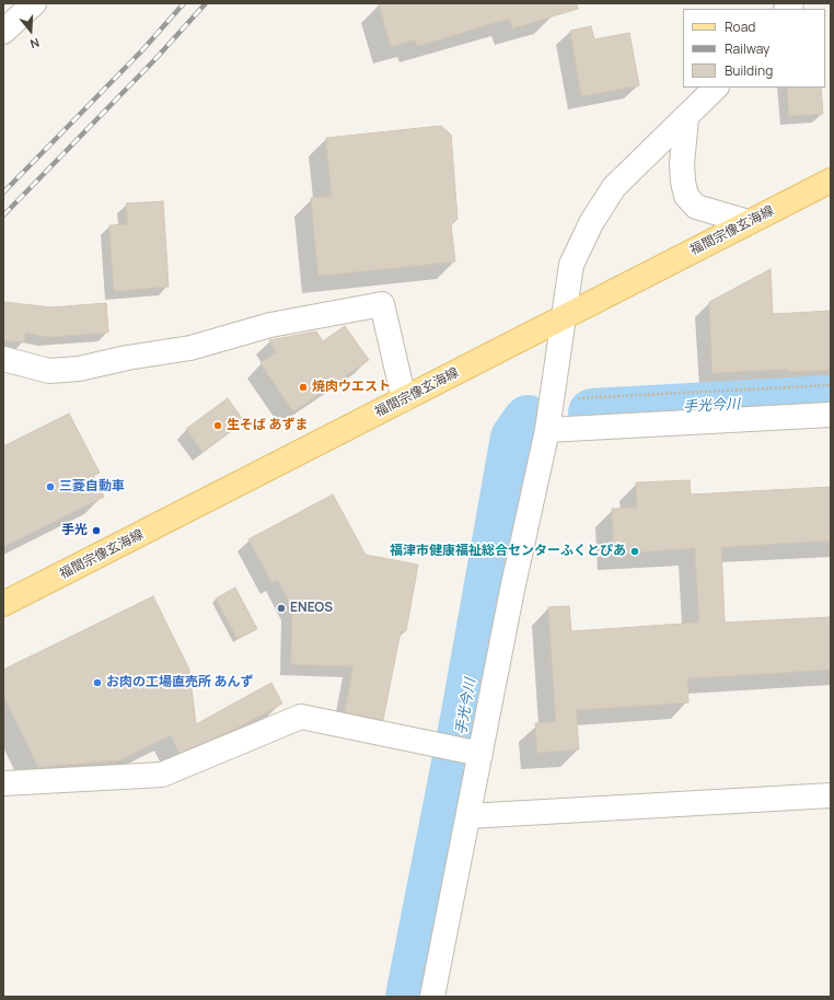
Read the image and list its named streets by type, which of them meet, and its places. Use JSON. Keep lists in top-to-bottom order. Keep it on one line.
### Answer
{"streets":{"main road":["福間宗像玄海線"]},"water":["手光今川"],"places":["焼肉ウエスト","生そば あずま","三菱自動車","手光","福津市健康福祉総合センターふくとぴあ","ENEOS","お肉の工場直売所 あんず"],"legend":["Road","Railway","Building"],"north":"bottom"}
